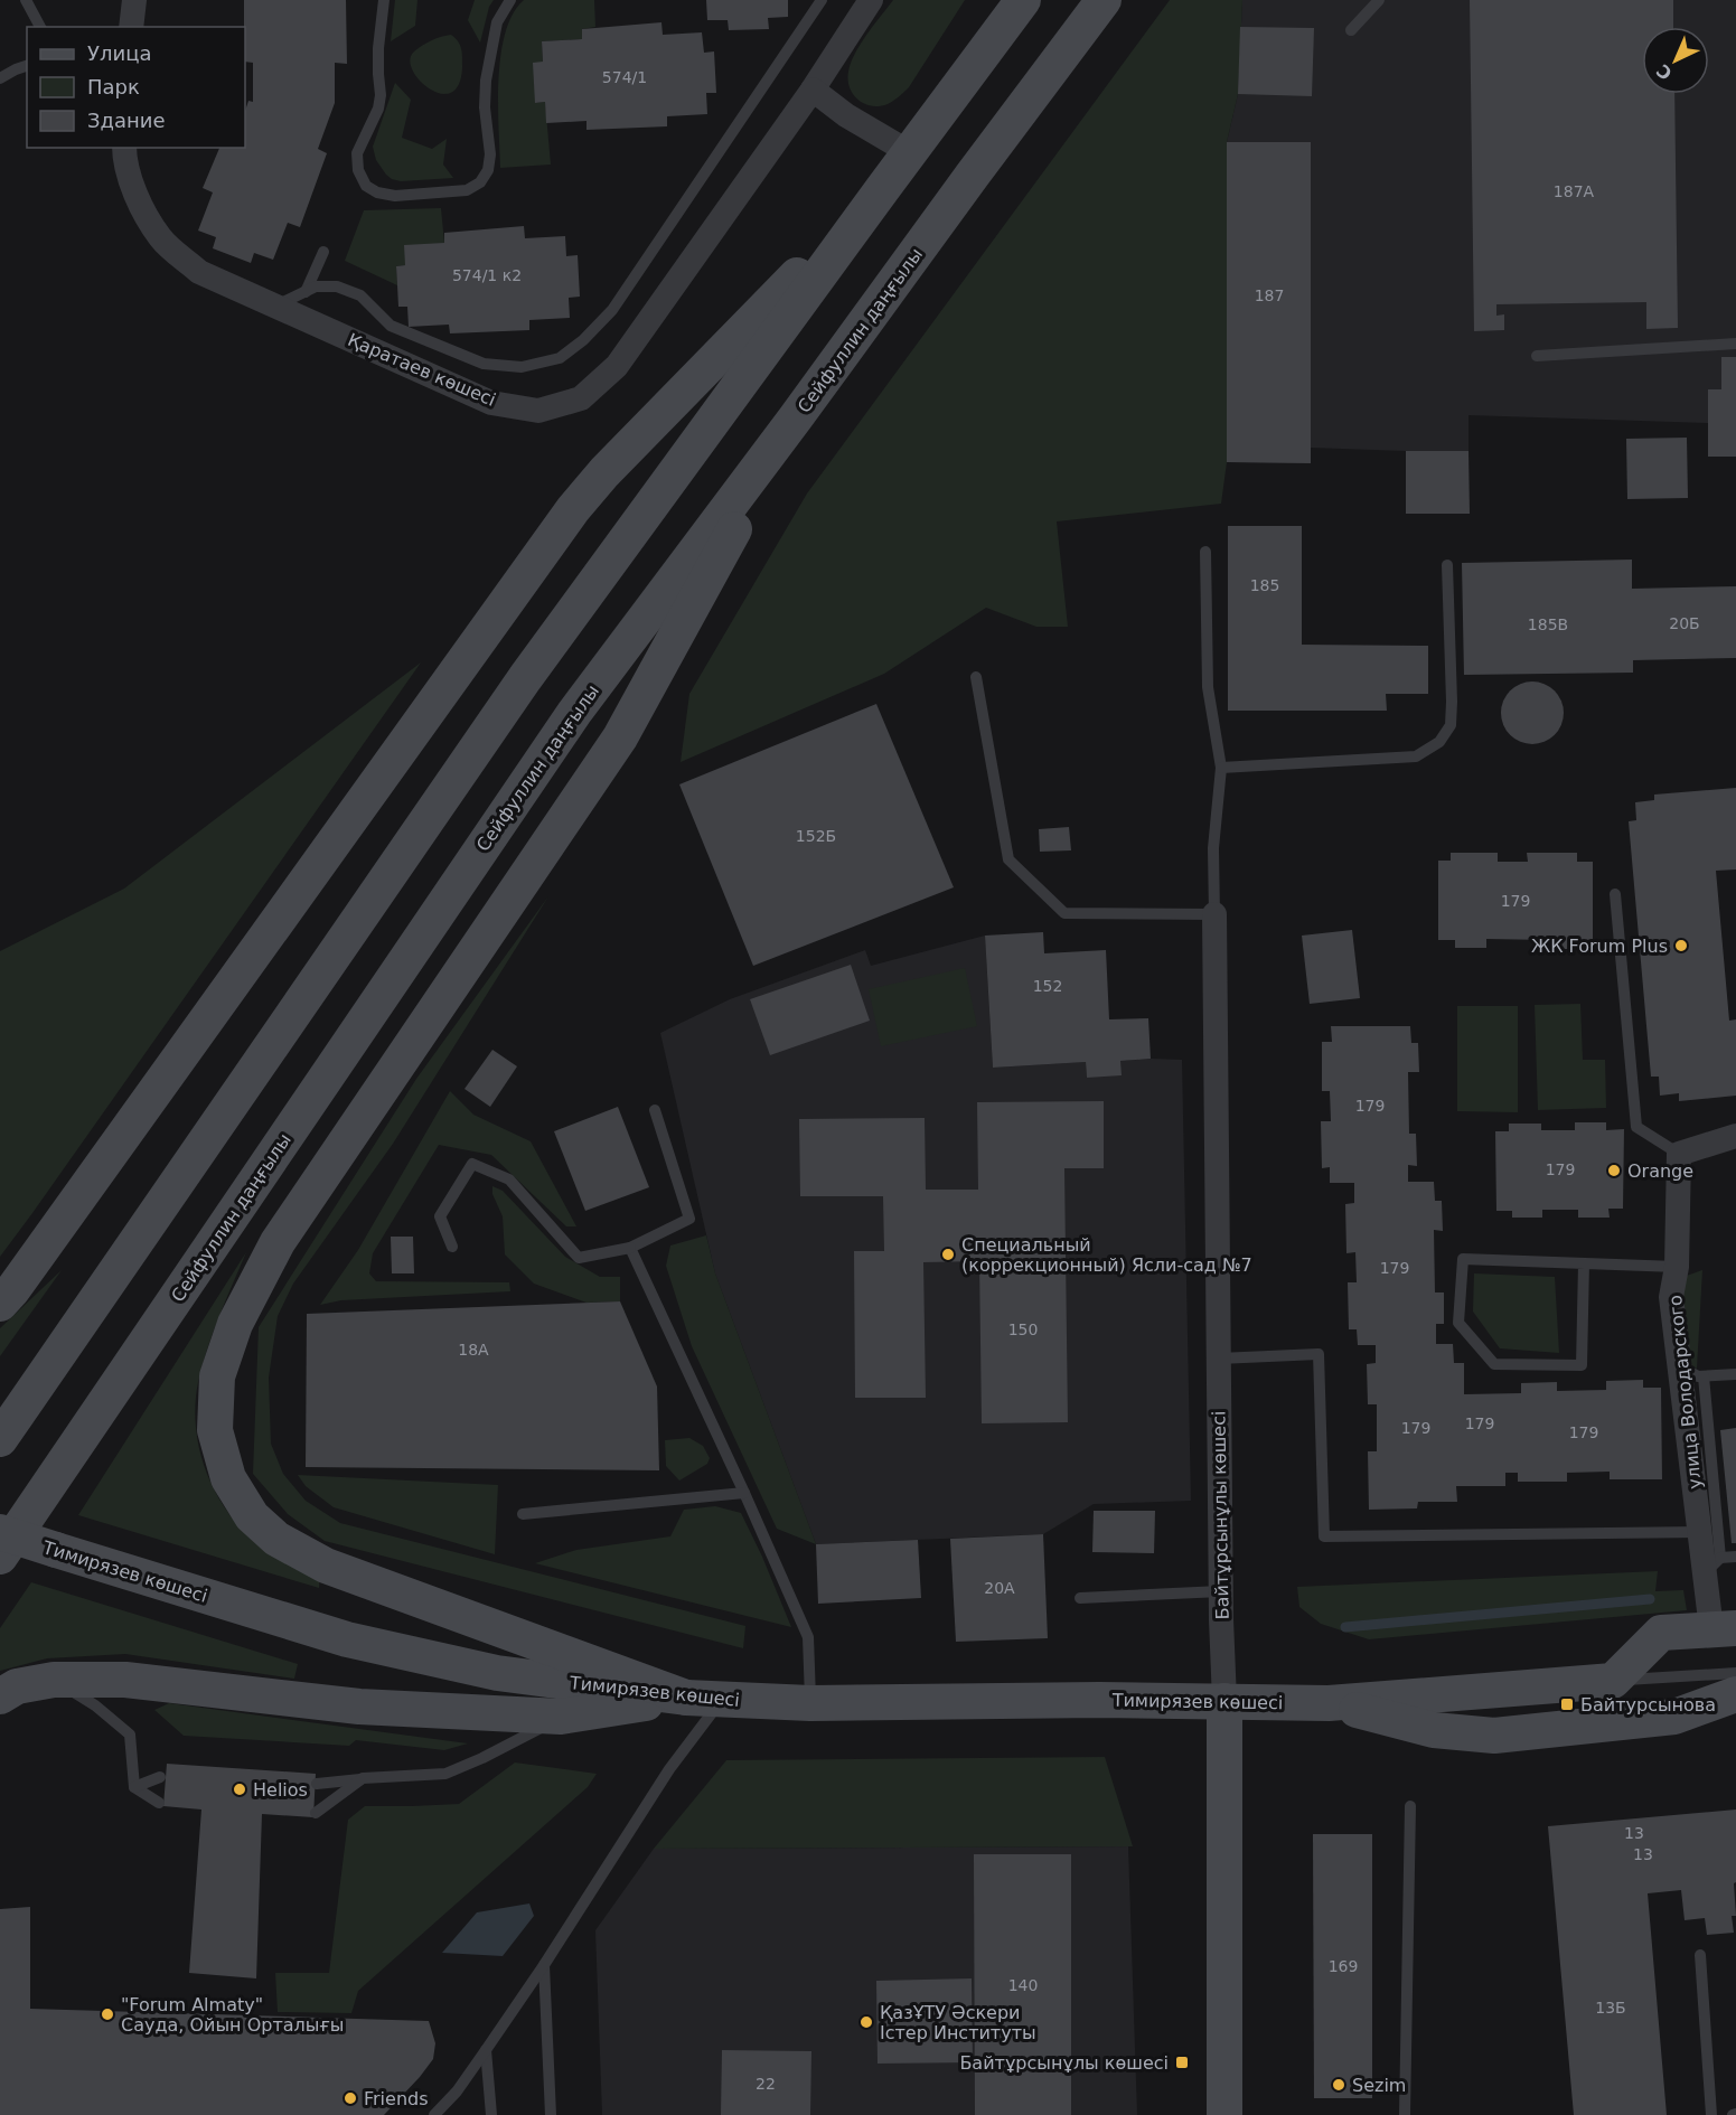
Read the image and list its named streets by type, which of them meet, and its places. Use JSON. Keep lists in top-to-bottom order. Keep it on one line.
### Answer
{"streets":{"main road":["Сейфуллин даңғылы","Байтұрсынұлы көшесі","Тимирязев көшесі"],"street":["Қаратаев көшесі","улица Володарского"]},"crossings":[["Байтұрсынұлы көшесі","Тимирязев көшесі"]],"places":{"other":["ЖК Forum Plus","Orange","Специальный (коррекционный) Ясли-сад №7","Helios","\"Forum Almaty\" Сауда, Ойын Орталығы","ҚазҰТУ Әскери Істер Институты","Sezim","Friends"],"transit":["Байтурсынова","Байтұрсынұлы көшесі"]},"house_numbers":["574/1","187А","574/1 к2","187","185","20Б","185В","152Б","179","152","179","179","179","150","18А","179","179","179","20А","13","13","169","140","13Б","22"],"legend":["Улица","Парк","Здание"],"north":"bottom left"}
